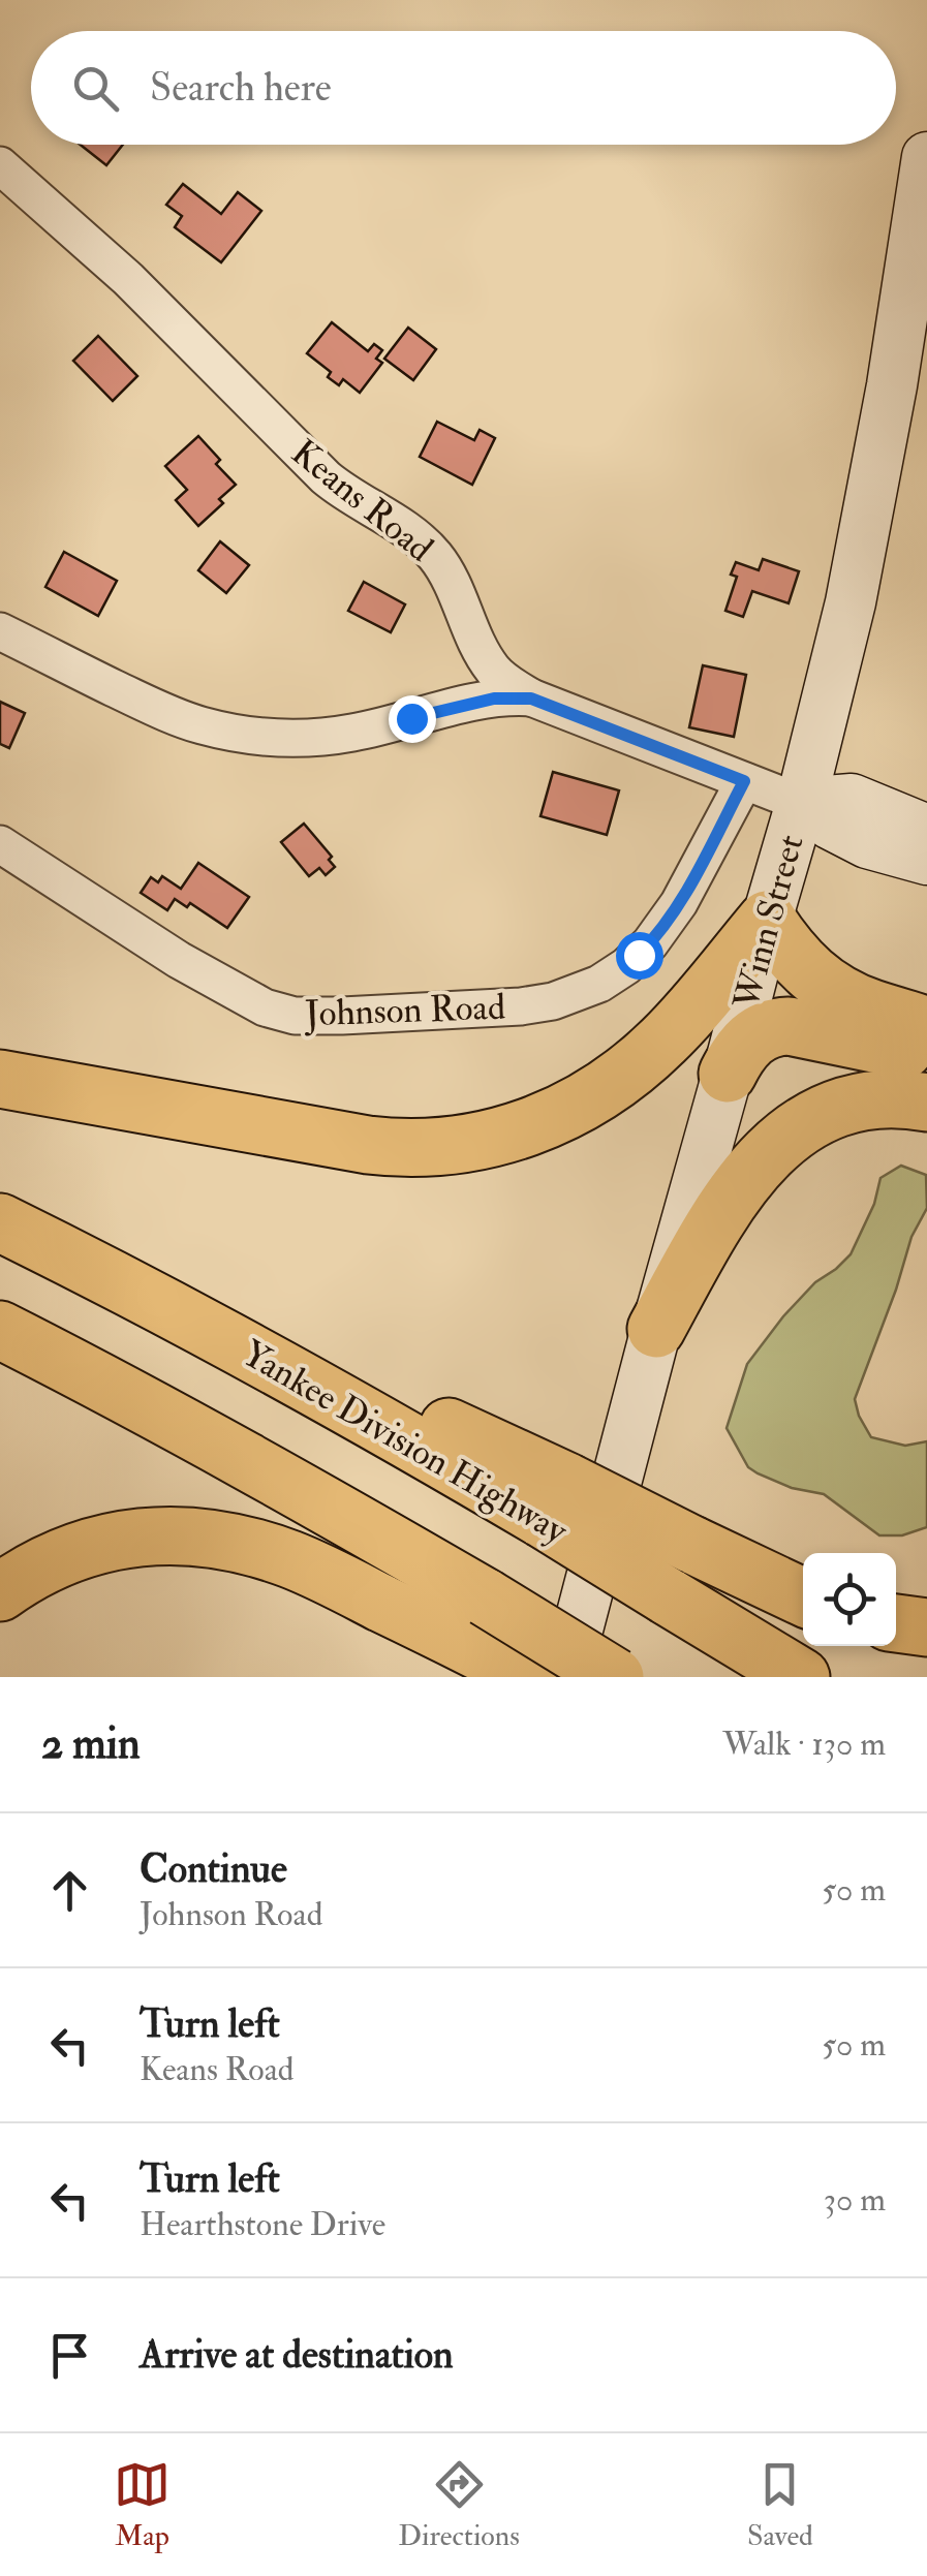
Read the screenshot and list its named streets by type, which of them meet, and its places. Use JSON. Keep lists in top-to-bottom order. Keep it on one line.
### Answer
{"streets":{"highway":["Yankee Division Highway"],"main road":["Winn Street"],"street":["Keans Road","Johnson Road"]},"crossings":[["Keans Road","Winn Street"],["Keans Road","Johnson Road"]],"page":{"search":"Search here","heading":["2 min","Walk · 130 m"],"list":[["Continue","Johnson Road","50 m"],["Turn left","Keans Road","50 m"],["Turn left","Hearthstone Drive","30 m"],"Arrive at destination"],"nav":["Map","Directions","Saved"]}}
